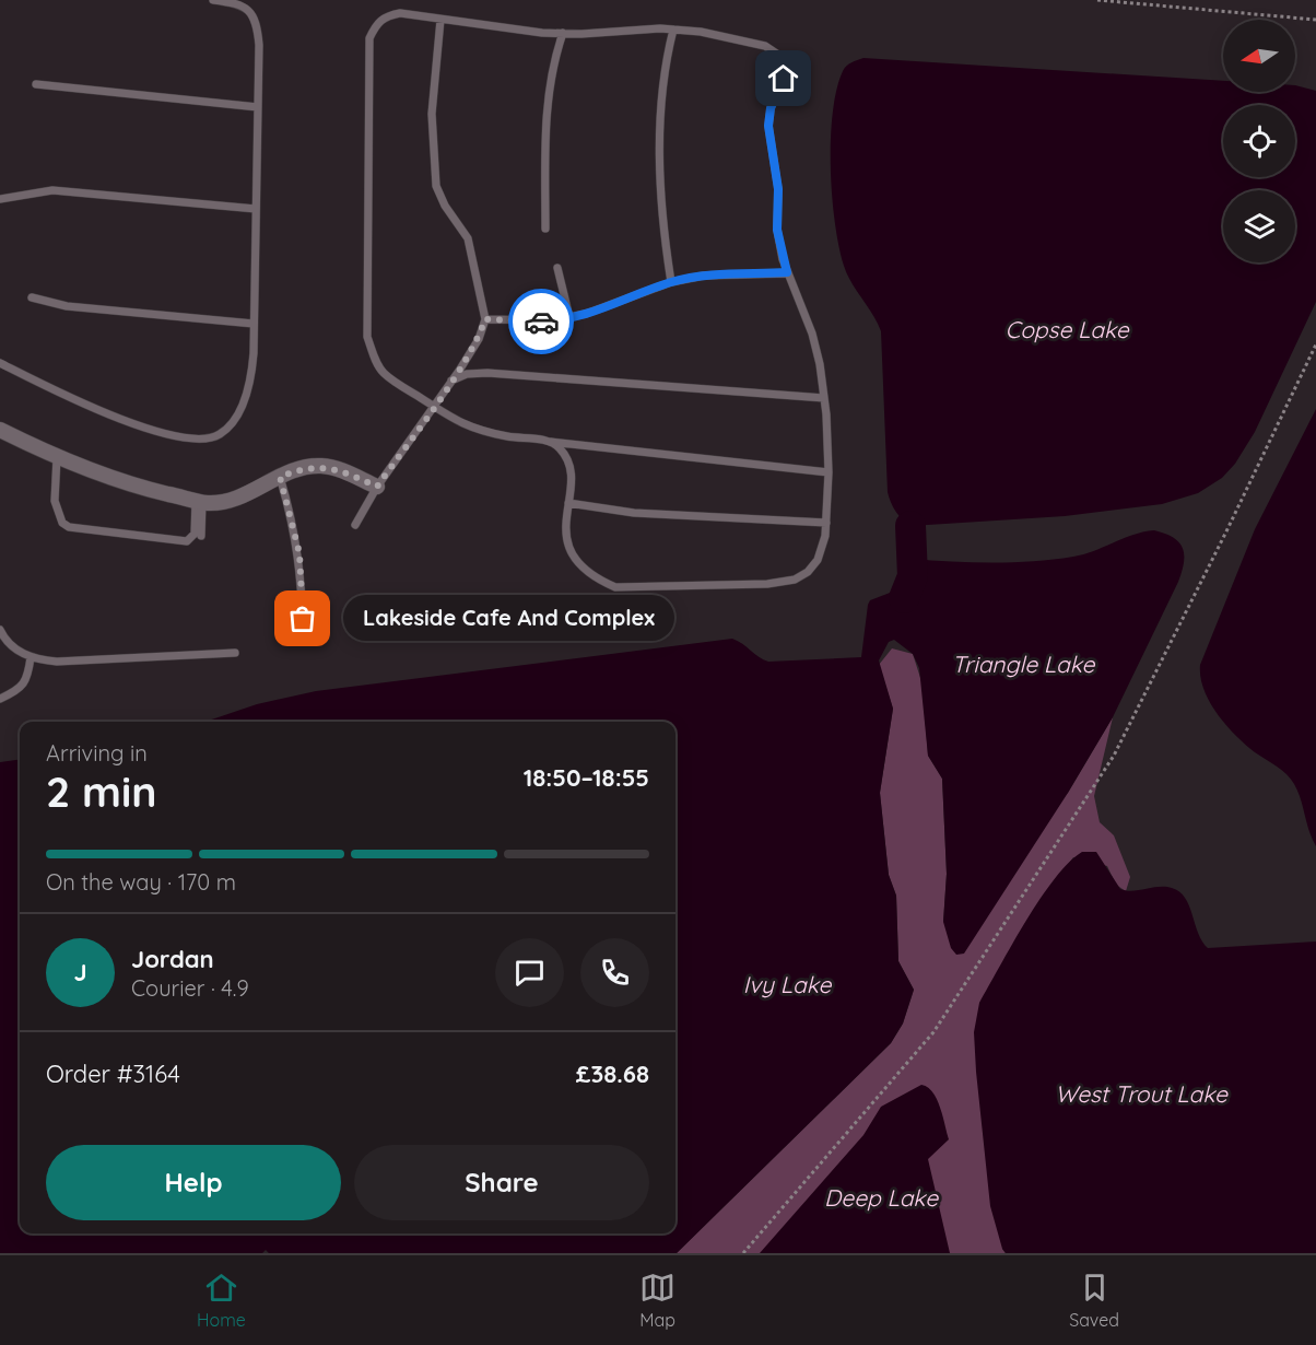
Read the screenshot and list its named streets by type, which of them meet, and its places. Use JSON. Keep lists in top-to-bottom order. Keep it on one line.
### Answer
{"water":["Copse Lake","Triangle Lake","Ivy Lake","West Trout Lake","Deep Lake"],"places":["Lakeside Cafe And Complex"],"north":"left","page":{"bubble":"Lakeside Cafe And Complex","heading":["2 min","Arriving in","18:50–18:55"],"panel":["Jordan","Courier · 4.9","Order #3164","£38.68"],"bar":"On the way · 170 m","round":"J","buttons":["Help","Share"],"tabs":["Home","Map","Saved"]}}
